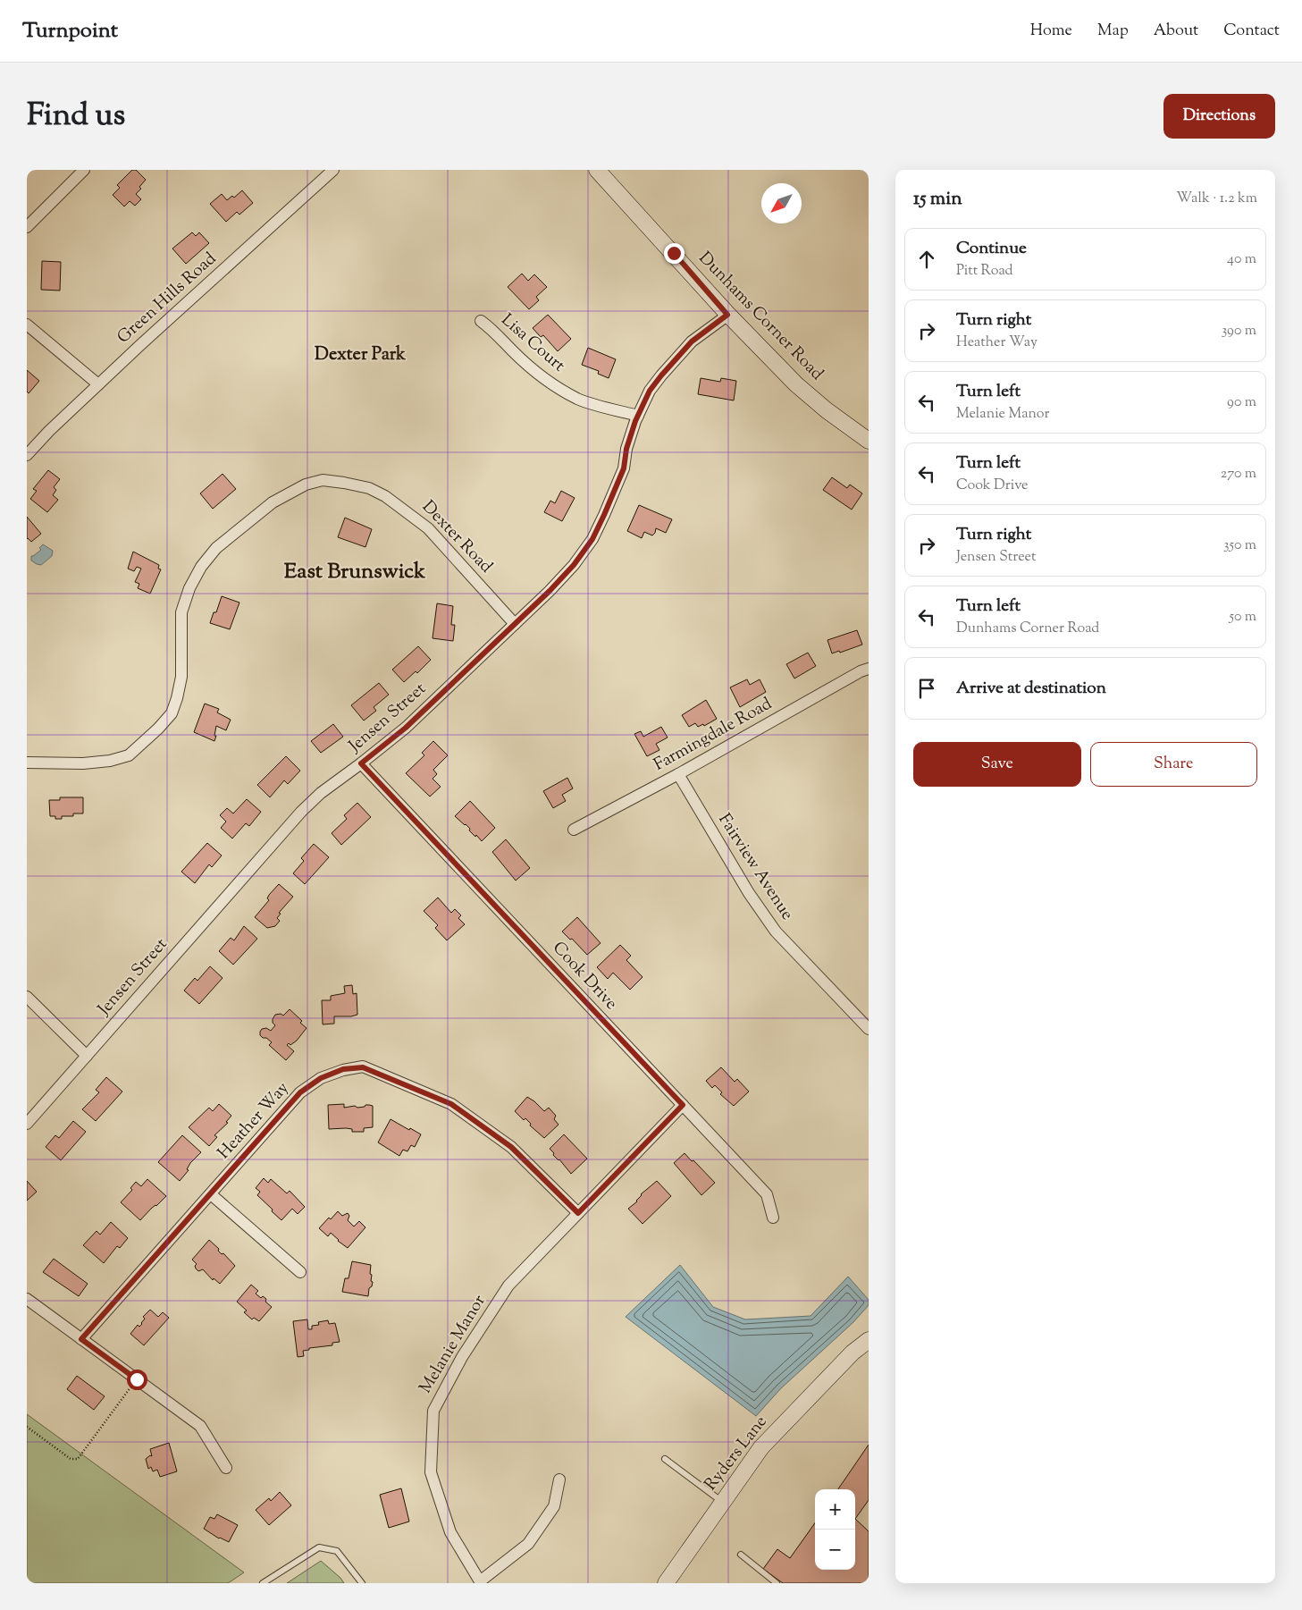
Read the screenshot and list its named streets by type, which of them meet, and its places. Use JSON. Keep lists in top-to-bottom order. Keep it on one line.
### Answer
{"streets":{"street":["Green Hills Road","Dunhams Corner Road","Lisa Court","Dexter Road","Jensen Street","Farmingdale Road","Fairview Avenue","Cook Drive","Heather Way","Melanie Manor","Ryders Lane"]},"crossings":[["Dunhams Corner Road","Jensen Street"],["Lisa Court","Jensen Street"],["Dexter Road","Jensen Street"],["Jensen Street","Cook Drive"],["Farmingdale Road","Fairview Avenue"],["Cook Drive","Melanie Manor"],["Heather Way","Melanie Manor"]],"districts":["Dexter Park","East Brunswick"],"north":"bottom left","page":{"header":"Turnpoint","nav":["Home","Map","About","Contact"],"title":"Find us","buttons":["Directions",["Save","Share"]],"heading":["15 min","Walk · 1.2 km"],"list":[["Continue","Pitt Road","40 m"],["Turn right","Heather Way","390 m"],["Turn left","Melanie Manor","90 m"],["Turn left","Cook Drive","270 m"],["Turn right","Jensen Street","350 m"],["Turn left","Dunhams Corner Road","50 m"],"Arrive at destination"],"map_buttons":["+","−"]}}
